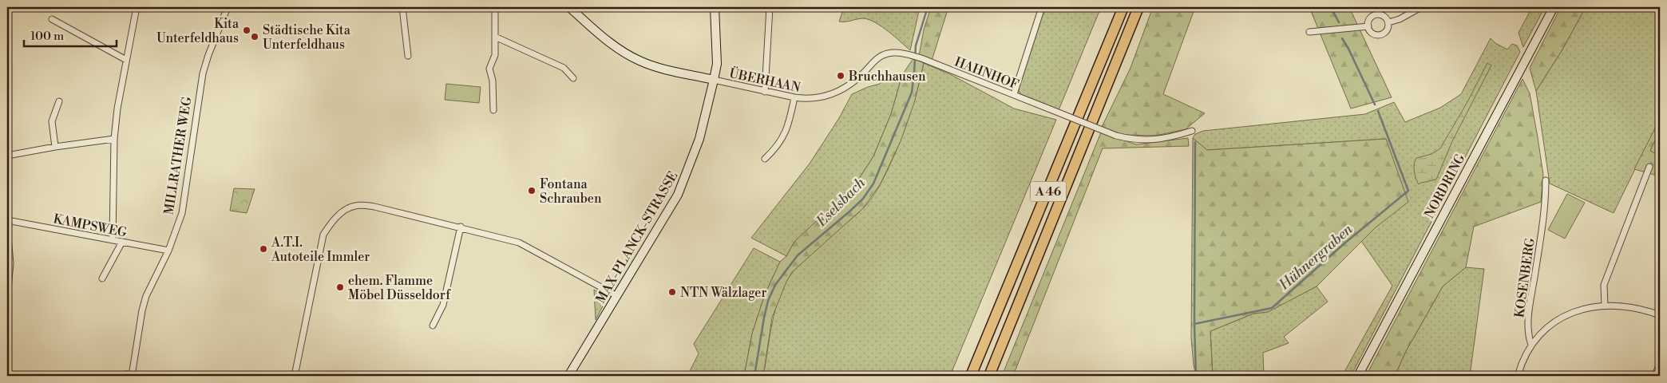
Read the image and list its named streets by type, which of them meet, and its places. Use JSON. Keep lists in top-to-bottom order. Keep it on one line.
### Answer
{"streets":{"highway":["A 46"],"street":["HAHNHOF","ÜBERHAAN","MILLRATHER WEG","NORDRING","KAMPSWEG","MAX-PLANCK-STRASSE","KOSENBERG"]},"crossings":[["HAHNHOF","ÜBERHAAN"],["ÜBERHAAN","MAX-PLANCK-STRASSE"],["MILLRATHER WEG","KAMPSWEG"]],"water":["Eselsbach","Hühnergraben"],"places":["Kita Unterfeldhaus","Städtische Kita Unterfeldhaus","Bruchhausen","Fontana Schrauben","A.T.I. Autoteile Immler","ehem. Flamme Möbel Düsseldorf","NTN Wälzlager"],"scale_bar":"100 m"}
